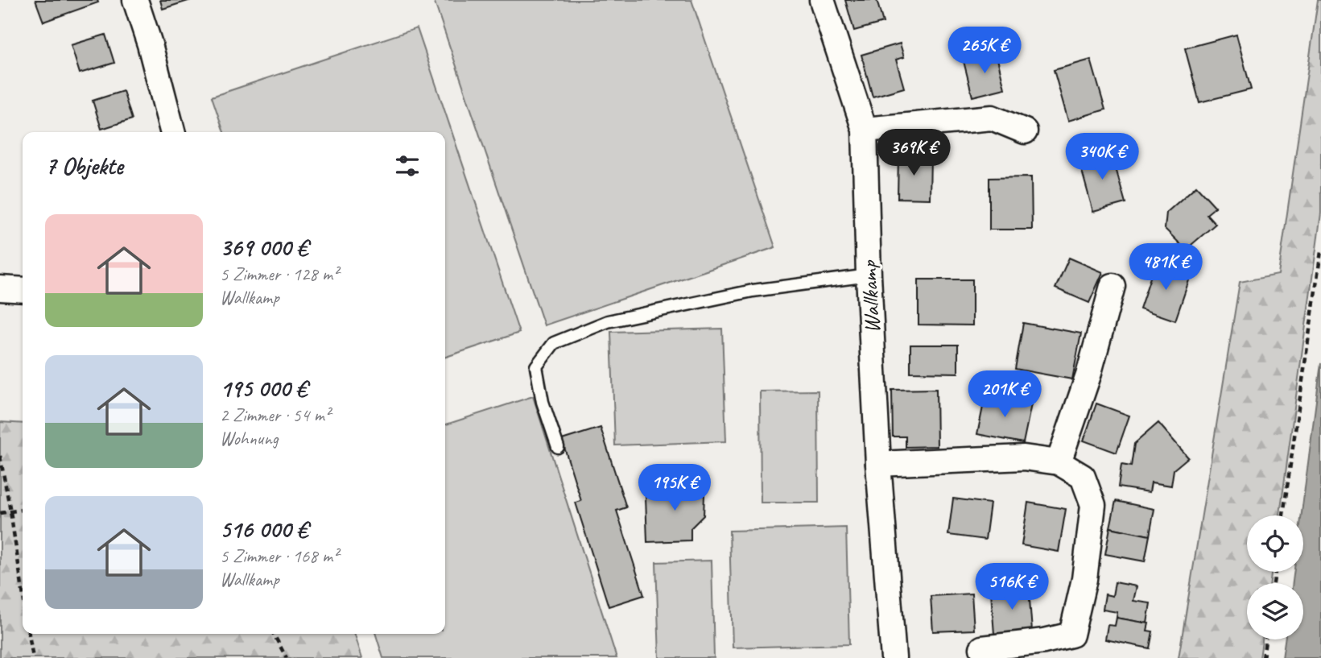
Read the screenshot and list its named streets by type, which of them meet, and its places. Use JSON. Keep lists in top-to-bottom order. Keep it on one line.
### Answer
{"streets":{"street":["Wallkamp"]},"page":{"price":["265K €","369K €","340K €","481K €","201K €","195K €","516K €"],"heading":"7 Objekte","list":[{"name":"369 000 €","note":"5 Zimmer · 128 m² · Wallkamp"},{"name":"195 000 €","note":"2 Zimmer · 54 m² · Wohnung"},{"name":"516 000 €","note":"5 Zimmer · 168 m² · Wallkamp"}]}}
